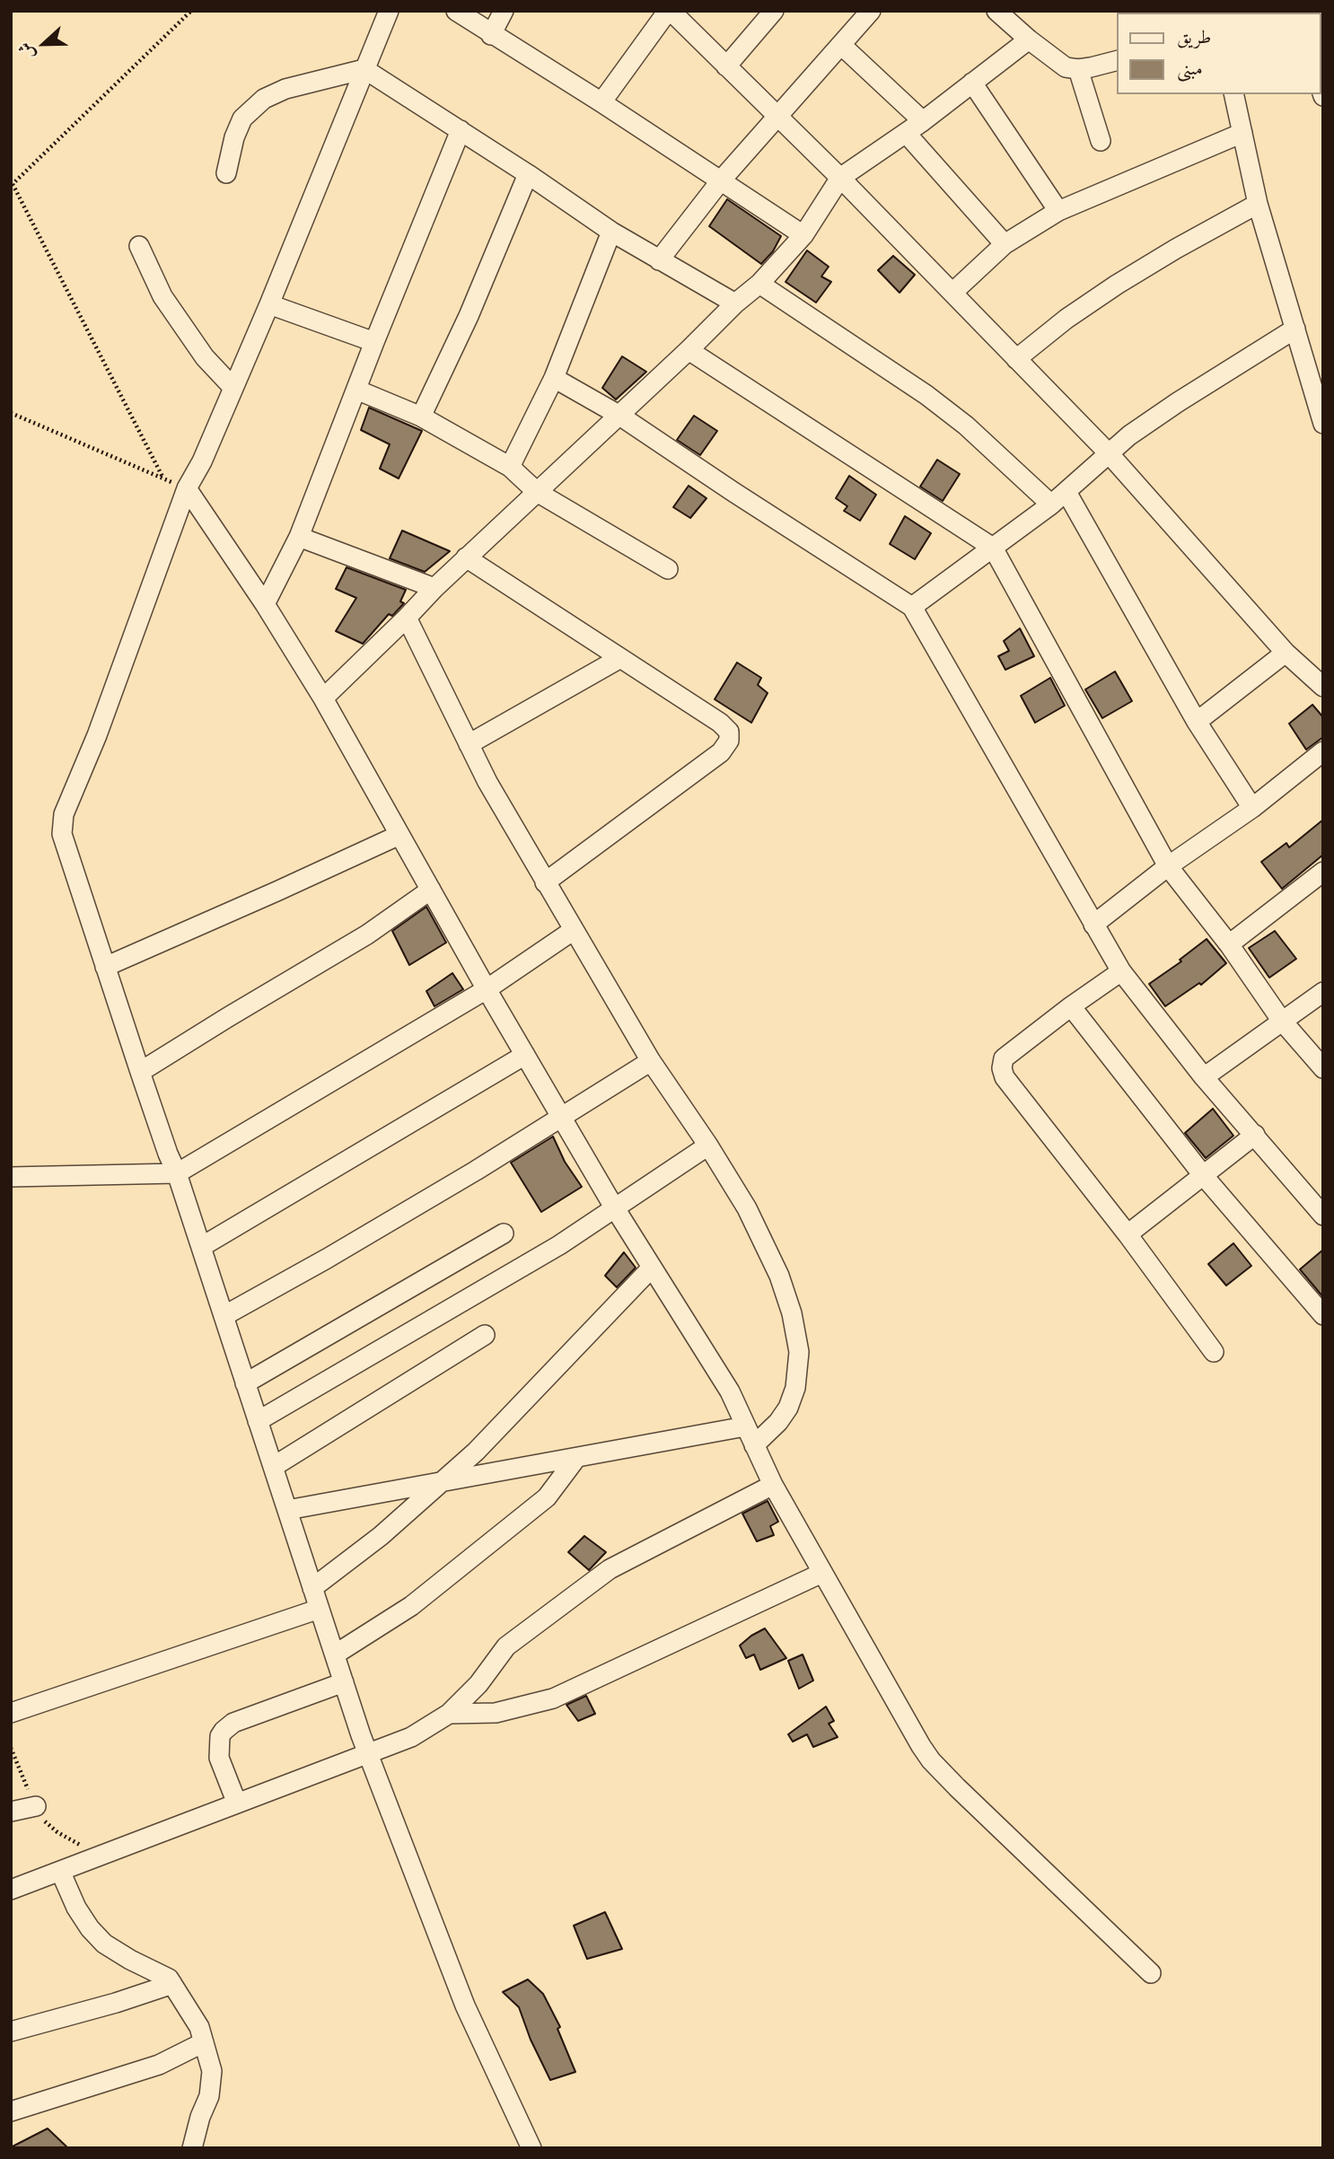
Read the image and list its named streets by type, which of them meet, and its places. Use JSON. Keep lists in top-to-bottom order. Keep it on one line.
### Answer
{"legend":["طريق","مبنى"],"north":"left"}
